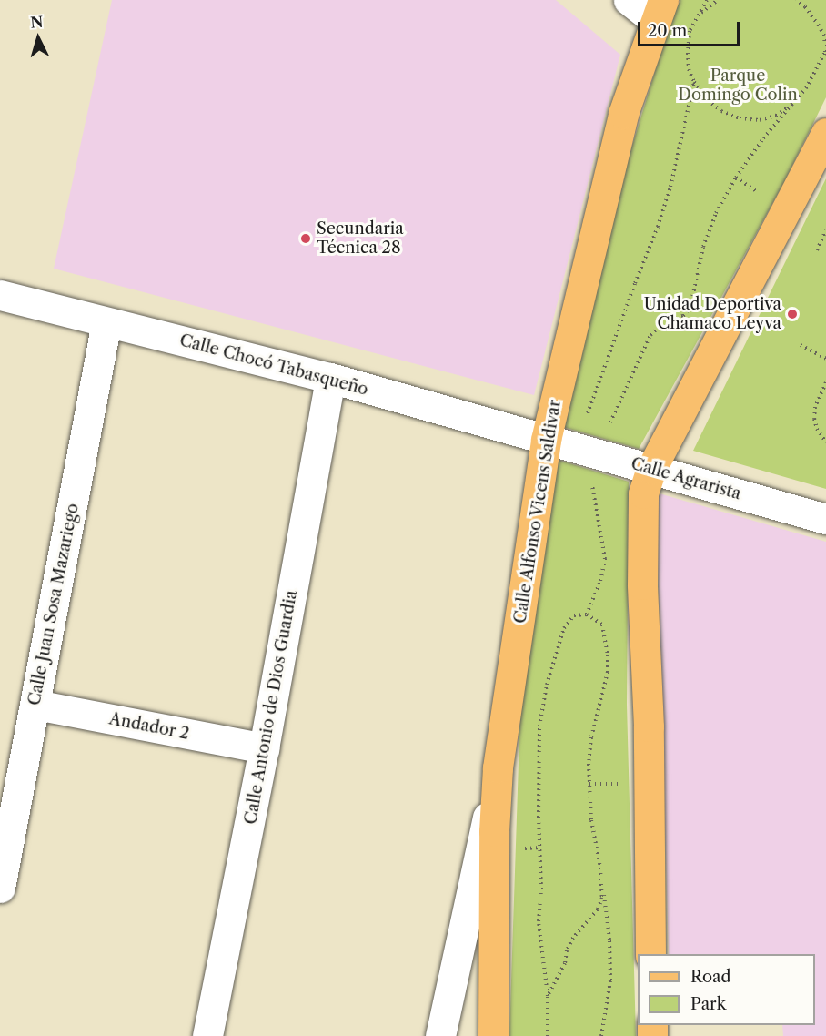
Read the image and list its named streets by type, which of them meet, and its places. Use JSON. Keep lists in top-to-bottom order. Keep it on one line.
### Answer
{"streets":{"main road":["Calle Alfonso Vicens Saldivar"],"street":["Calle Chocó Tabasqueño","Calle Agrarista","Calle Juan Sosa Mazariego","Calle Antonio de Dios Guardia","Andador 2"]},"crossings":[["Calle Chocó Tabasqueño","Calle Agrarista"],["Calle Chocó Tabasqueño","Calle Alfonso Vicens Saldivar"],["Calle Chocó Tabasqueño","Calle Juan Sosa Mazariego"],["Calle Chocó Tabasqueño","Calle Antonio de Dios Guardia"],["Calle Agrarista","Calle Alfonso Vicens Saldivar"],["Calle Juan Sosa Mazariego","Andador 2"],["Calle Antonio de Dios Guardia","Andador 2"]],"parks":["Parque Domingo Colin"],"places":["Secundaria Técnica 28","Unidad Deportiva Chamaco Leyva"],"legend":["Road","Park"],"scale_bar":"20 m","north":"top"}
